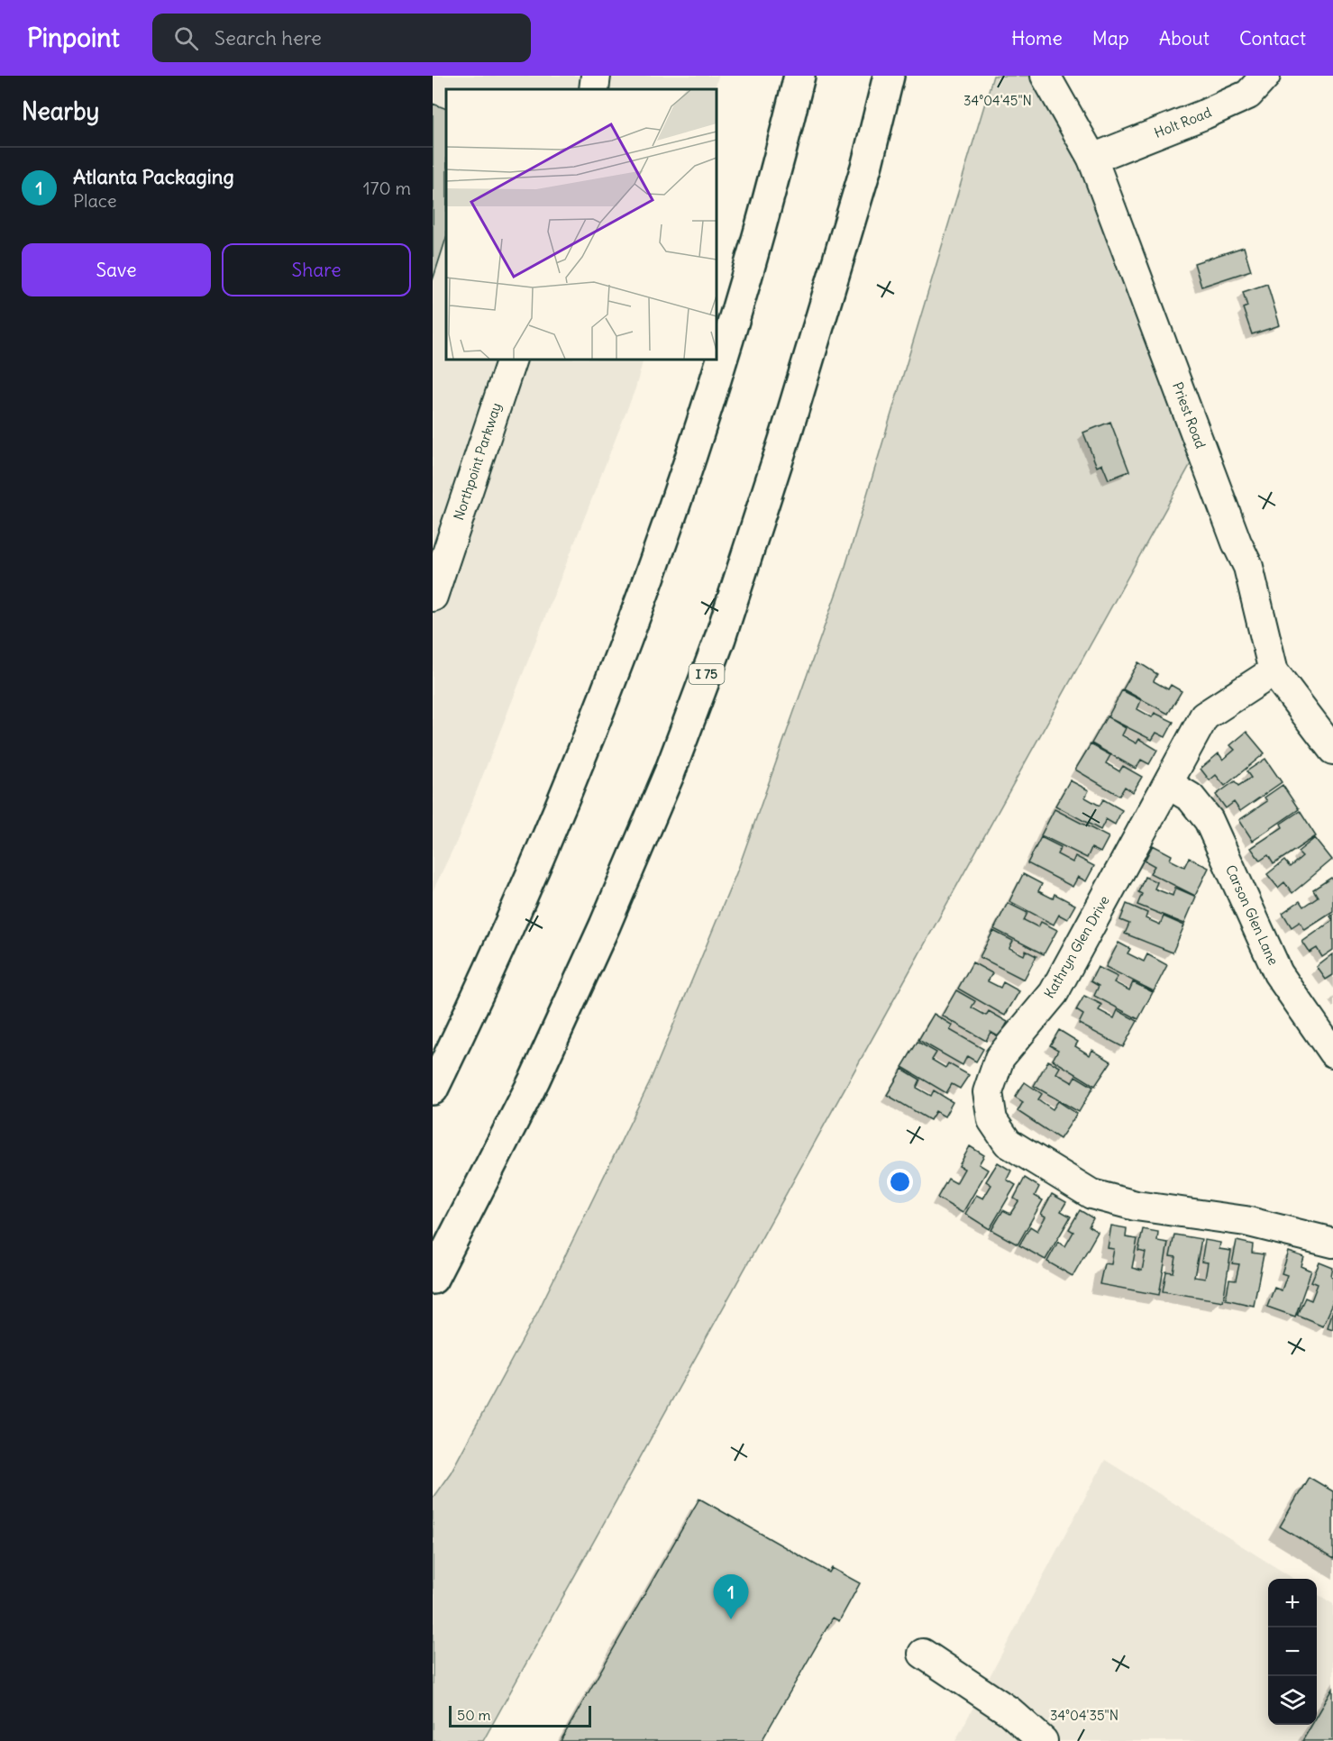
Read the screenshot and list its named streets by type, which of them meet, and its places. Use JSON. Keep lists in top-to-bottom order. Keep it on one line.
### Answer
{"streets":{"highway":["I 75"],"street":["Holt Road","Priest Road","Northpoint Parkway","Carson Glen Lane","Kathryn Glen Drive"]},"crossings":[["Holt Road","Priest Road"],["Priest Road","Kathryn Glen Drive"],["Carson Glen Lane","Kathryn Glen Drive"]],"scale_bar":"50 m","page":{"header":"Pinpoint","search":"Search here","nav":["Home","Map","About","Contact"],"heading":"Nearby","list":[{"mark":"1","name":"Atlanta Packaging","note":"Place","value":"170 m"}],"buttons":["Save","Share"],"pins":"1","map_buttons":["+","−"],"scale":"50 m"},"coordinates":["34°04'45\"N","34°04'35\"N"]}
